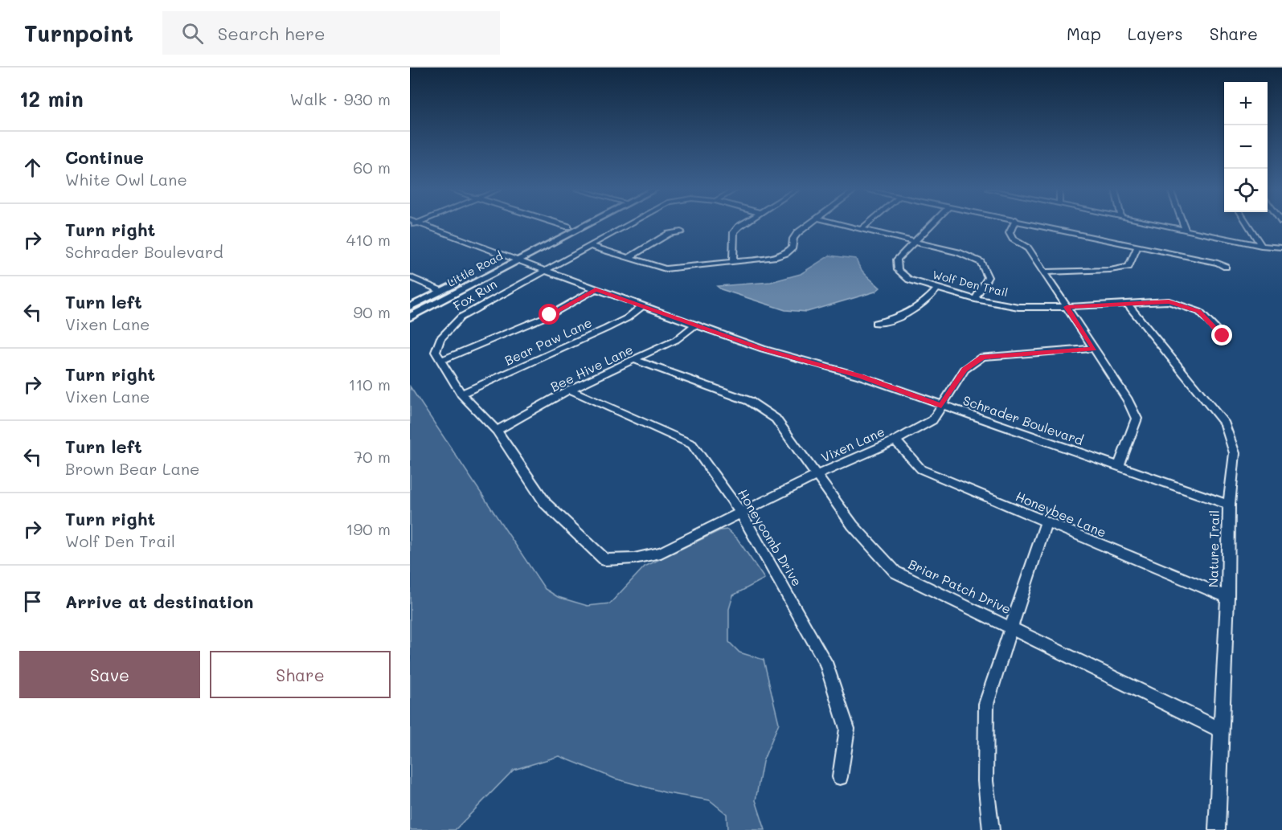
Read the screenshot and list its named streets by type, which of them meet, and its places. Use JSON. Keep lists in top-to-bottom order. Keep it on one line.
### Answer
{"streets":{"main road":["Little Road"],"street":["Wolf Den Trail","Fox Run","Bear Paw Lane","Bee Hive Lane","Schrader Boulevard","Vixen Lane","Honeybee Lane","Honeycomb Drive","Nature Trail","Briar Patch Drive"]},"crossings":[["Little Road","Schrader Boulevard"],["Wolf Den Trail","Nature Trail"],["Fox Run","Schrader Boulevard"],["Bear Paw Lane","Schrader Boulevard"],["Bee Hive Lane","Schrader Boulevard"],["Bee Hive Lane","Vixen Lane"],["Bee Hive Lane","Honeycomb Drive"],["Bee Hive Lane","Briar Patch Drive"],["Schrader Boulevard","Vixen Lane"],["Schrader Boulevard","Nature Trail"],["Vixen Lane","Honeybee Lane"],["Vixen Lane","Honeycomb Drive"],["Vixen Lane","Briar Patch Drive"],["Honeybee Lane","Nature Trail"],["Nature Trail","Briar Patch Drive"]],"page":{"header":"Turnpoint","search":"Search here","nav":["Map","Layers","Share"],"heading":["12 min","Walk · 930 m"],"map_buttons":["+","−"],"list":[["Continue","White Owl Lane","60 m"],["Turn right","Schrader Boulevard","410 m"],["Turn left","Vixen Lane","90 m"],["Turn right","Vixen Lane","110 m"],["Turn left","Brown Bear Lane","70 m"],["Turn right","Wolf Den Trail","190 m"],"Arrive at destination"],"buttons":["Save","Share"]}}
